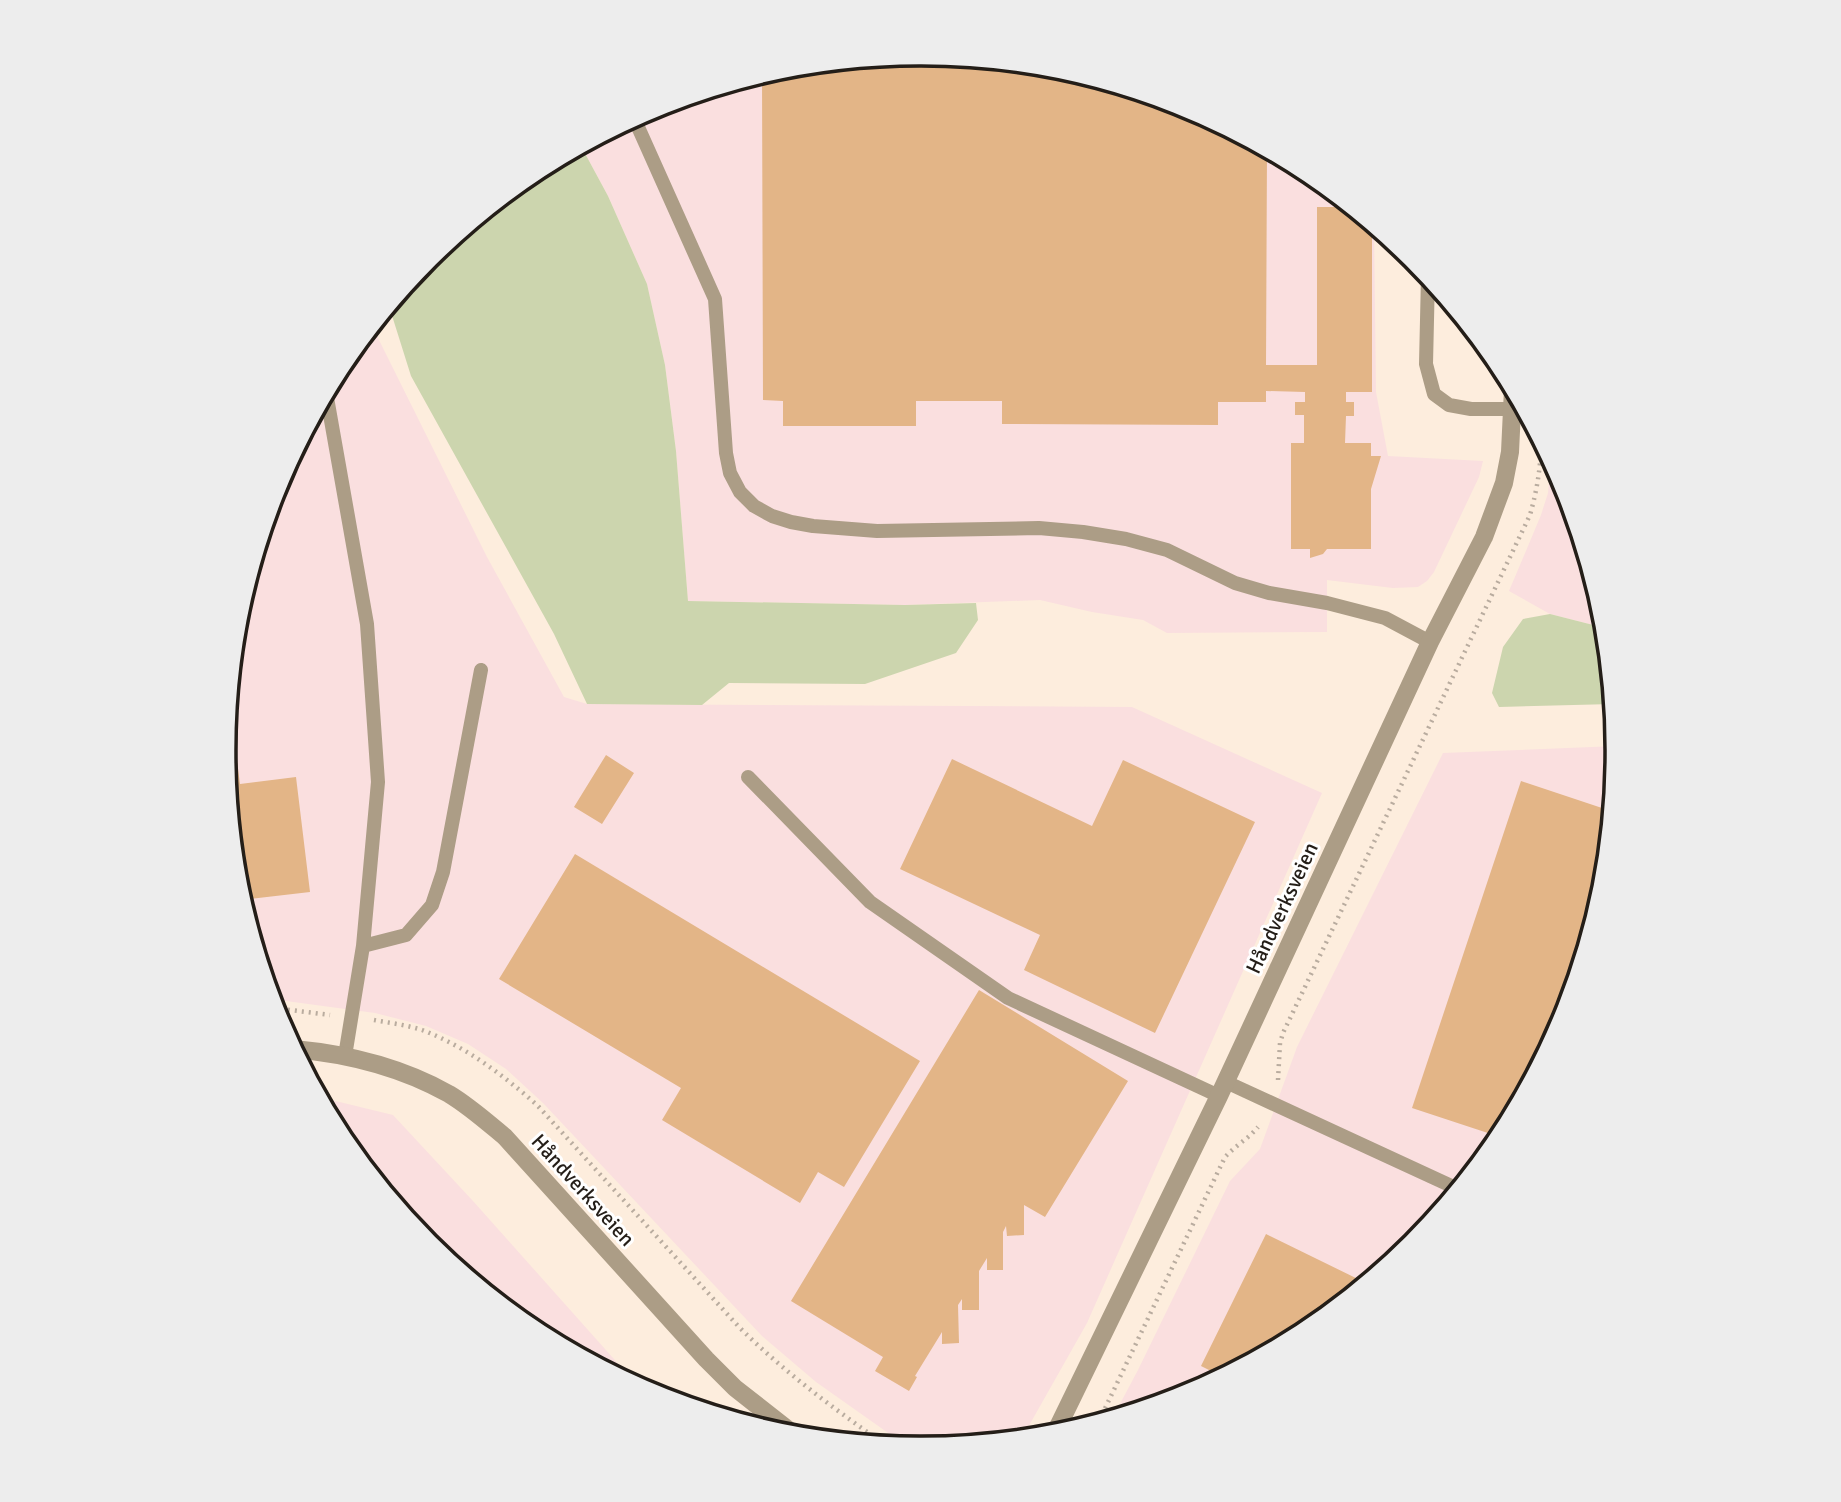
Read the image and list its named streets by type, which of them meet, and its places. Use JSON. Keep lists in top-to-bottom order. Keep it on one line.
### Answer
{"streets":{"street":["Håndverksveien"]}}
